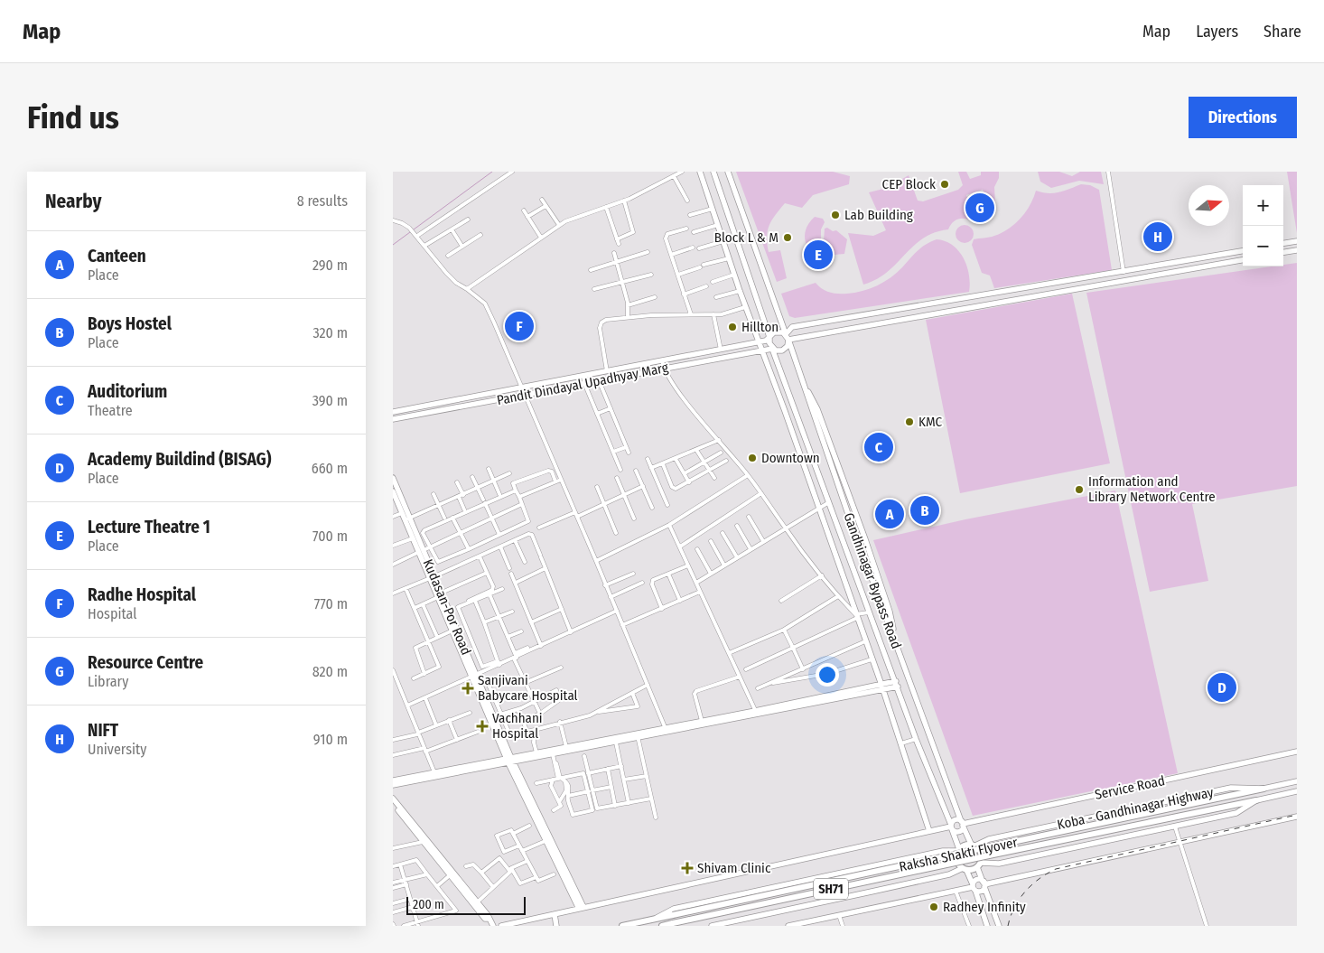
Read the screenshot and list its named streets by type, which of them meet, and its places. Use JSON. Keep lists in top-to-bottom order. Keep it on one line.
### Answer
{"streets":{"main road":["Raksha Shakti Flyover","SH71"],"street":["Pandit Dindayal Upadhyay Marg","Gandhinagar Bypass Road","Kudasan-Por Road","Service Road","Koba - Gandhinagar Highway"]},"crossings":[["Pandit Dindayal Upadhyay Marg","Gandhinagar Bypass Road"],["Gandhinagar Bypass Road","Service Road"],["Gandhinagar Bypass Road","Koba - Gandhinagar Highway"],["Koba - Gandhinagar Highway","Raksha Shakti Flyover"],["Raksha Shakti Flyover","SH71"]],"places":{"other":["CEP Block","Lab Building","Block L & M","Hillton","KMC","Downtown","Information and Library Network Centre","Radhey Infinity"],"health":["Sanjivani Babycare Hospital","Vachhani Hospital","Shivam Clinic"]},"scale_bar":"200 m","north":"right","page":{"header":"Map","nav":["Map","Layers","Share"],"buttons":"Directions","title":"Find us","heading":["Nearby","8 results"],"map_buttons":["+","−"],"pins":["G","H","E","F","C","B","A","D"],"list":[{"mark":"A","name":"Canteen","note":"Place","value":"290 m"},{"mark":"B","name":"Boys Hostel","note":"Place","value":"320 m"},{"mark":"C","name":"Auditorium","note":"Theatre","value":"390 m"},{"mark":"D","name":"Academy Buildind (BISAG)","note":"Place","value":"660 m"},{"mark":"E","name":"Lecture Theatre 1","note":"Place","value":"700 m"},{"mark":"F","name":"Radhe Hospital","note":"Hospital","value":"770 m"},{"mark":"G","name":"Resource Centre","note":"Library","value":"820 m"},{"mark":"H","name":"NIFT","note":"University","value":"910 m"}],"scale":"200 m"}}
